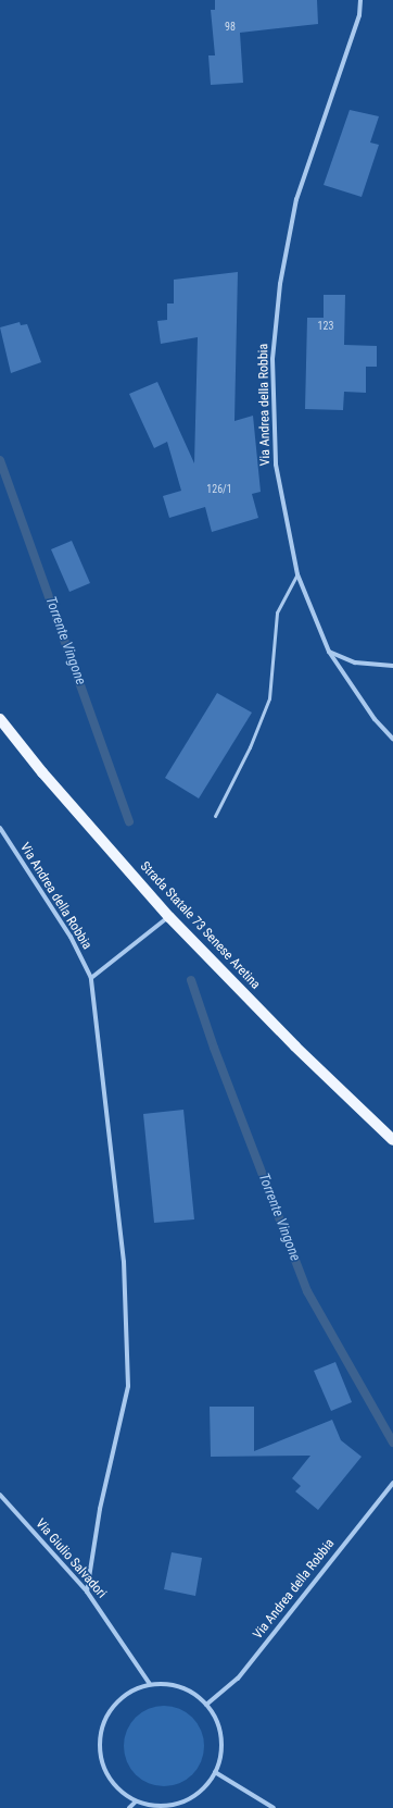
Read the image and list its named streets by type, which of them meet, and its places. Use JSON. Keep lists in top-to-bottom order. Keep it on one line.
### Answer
{"streets":{"main road":["Strada Statale 73 Senese Aretina"],"street":["Via Andrea della Robbia","Via Giulio Salvadori"]},"crossings":[["Via Andrea della Robbia","Via Giulio Salvadori"]],"water":["Torrente Vingone"],"house_numbers":["98","123","126/1"]}
